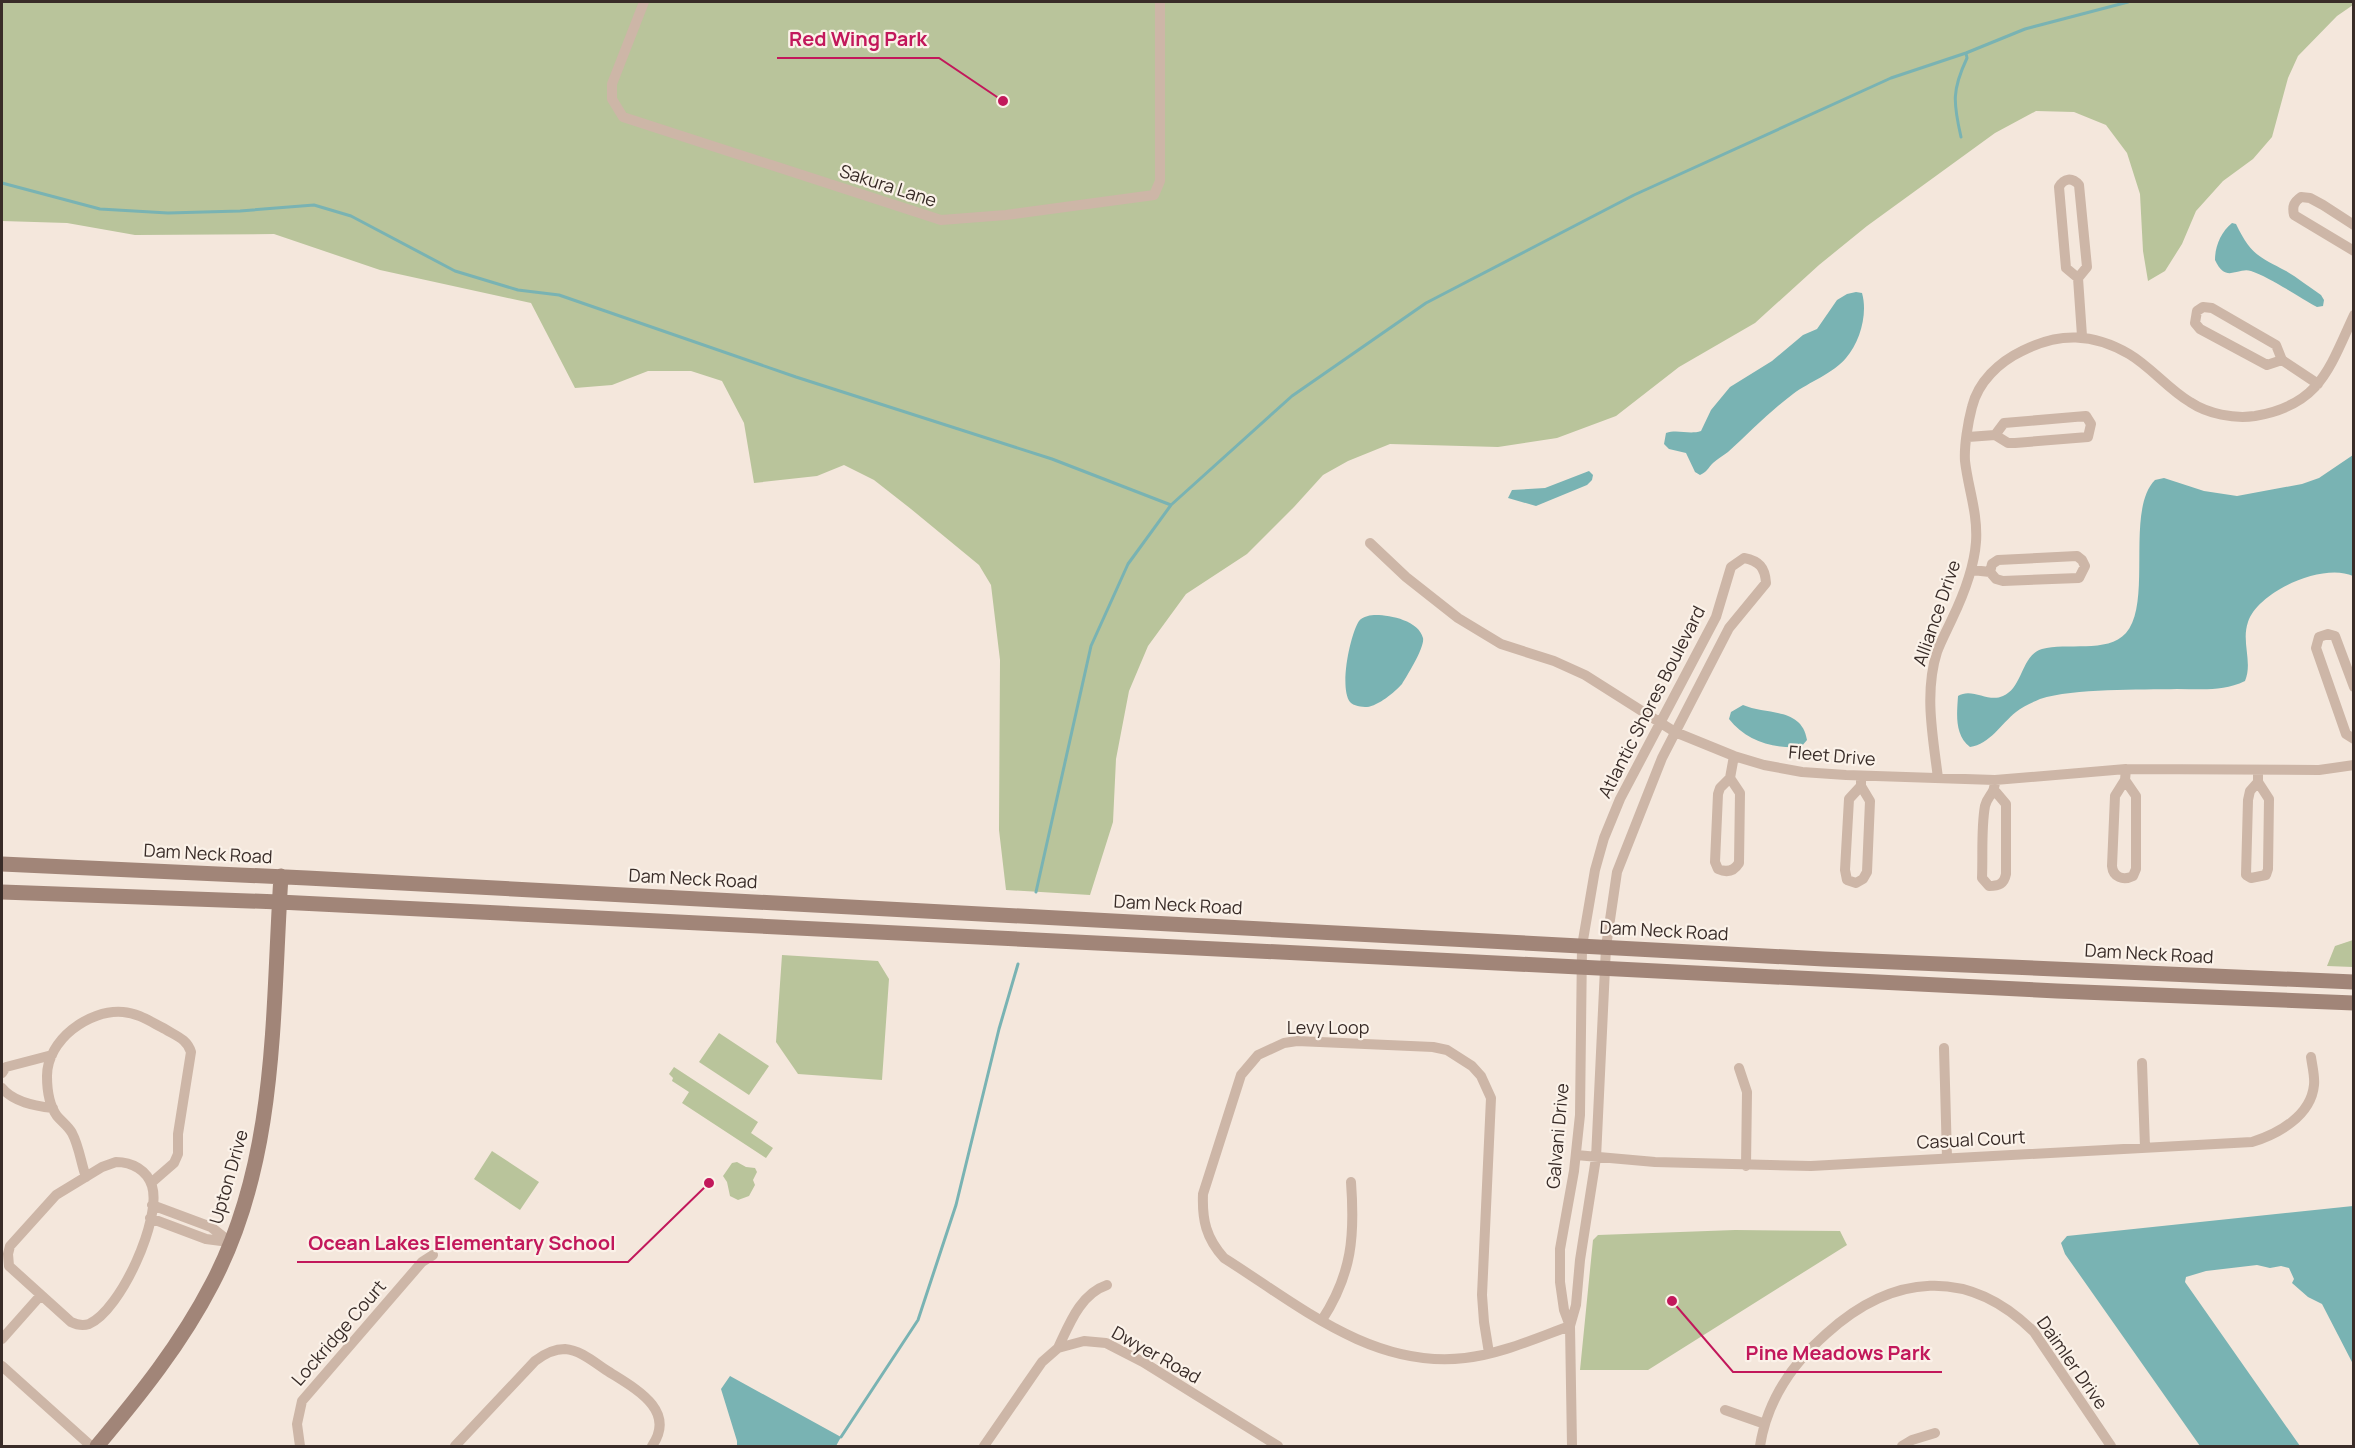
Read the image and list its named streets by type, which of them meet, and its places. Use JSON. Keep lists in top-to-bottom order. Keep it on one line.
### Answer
{"streets":{"main road":["Dam Neck Road","Upton Drive"],"street":["Sakura Lane","Alliance Drive","Atlantic Shores Boulevard","Fleet Drive","Levy Loop","Galvani Drive","Casual Court","Lockridge Court","Dwyer Road","Daimler Drive"]},"crossings":[["Alliance Drive","Fleet Drive"],["Atlantic Shores Boulevard","Fleet Drive"],["Atlantic Shores Boulevard","Dam Neck Road"],["Atlantic Shores Boulevard","Galvani Drive"],["Dam Neck Road","Galvani Drive"],["Dam Neck Road","Upton Drive"],["Levy Loop","Galvani Drive"],["Galvani Drive","Casual Court"]],"places":["Red Wing Park","Ocean Lakes Elementary School","Pine Meadows Park"]}
